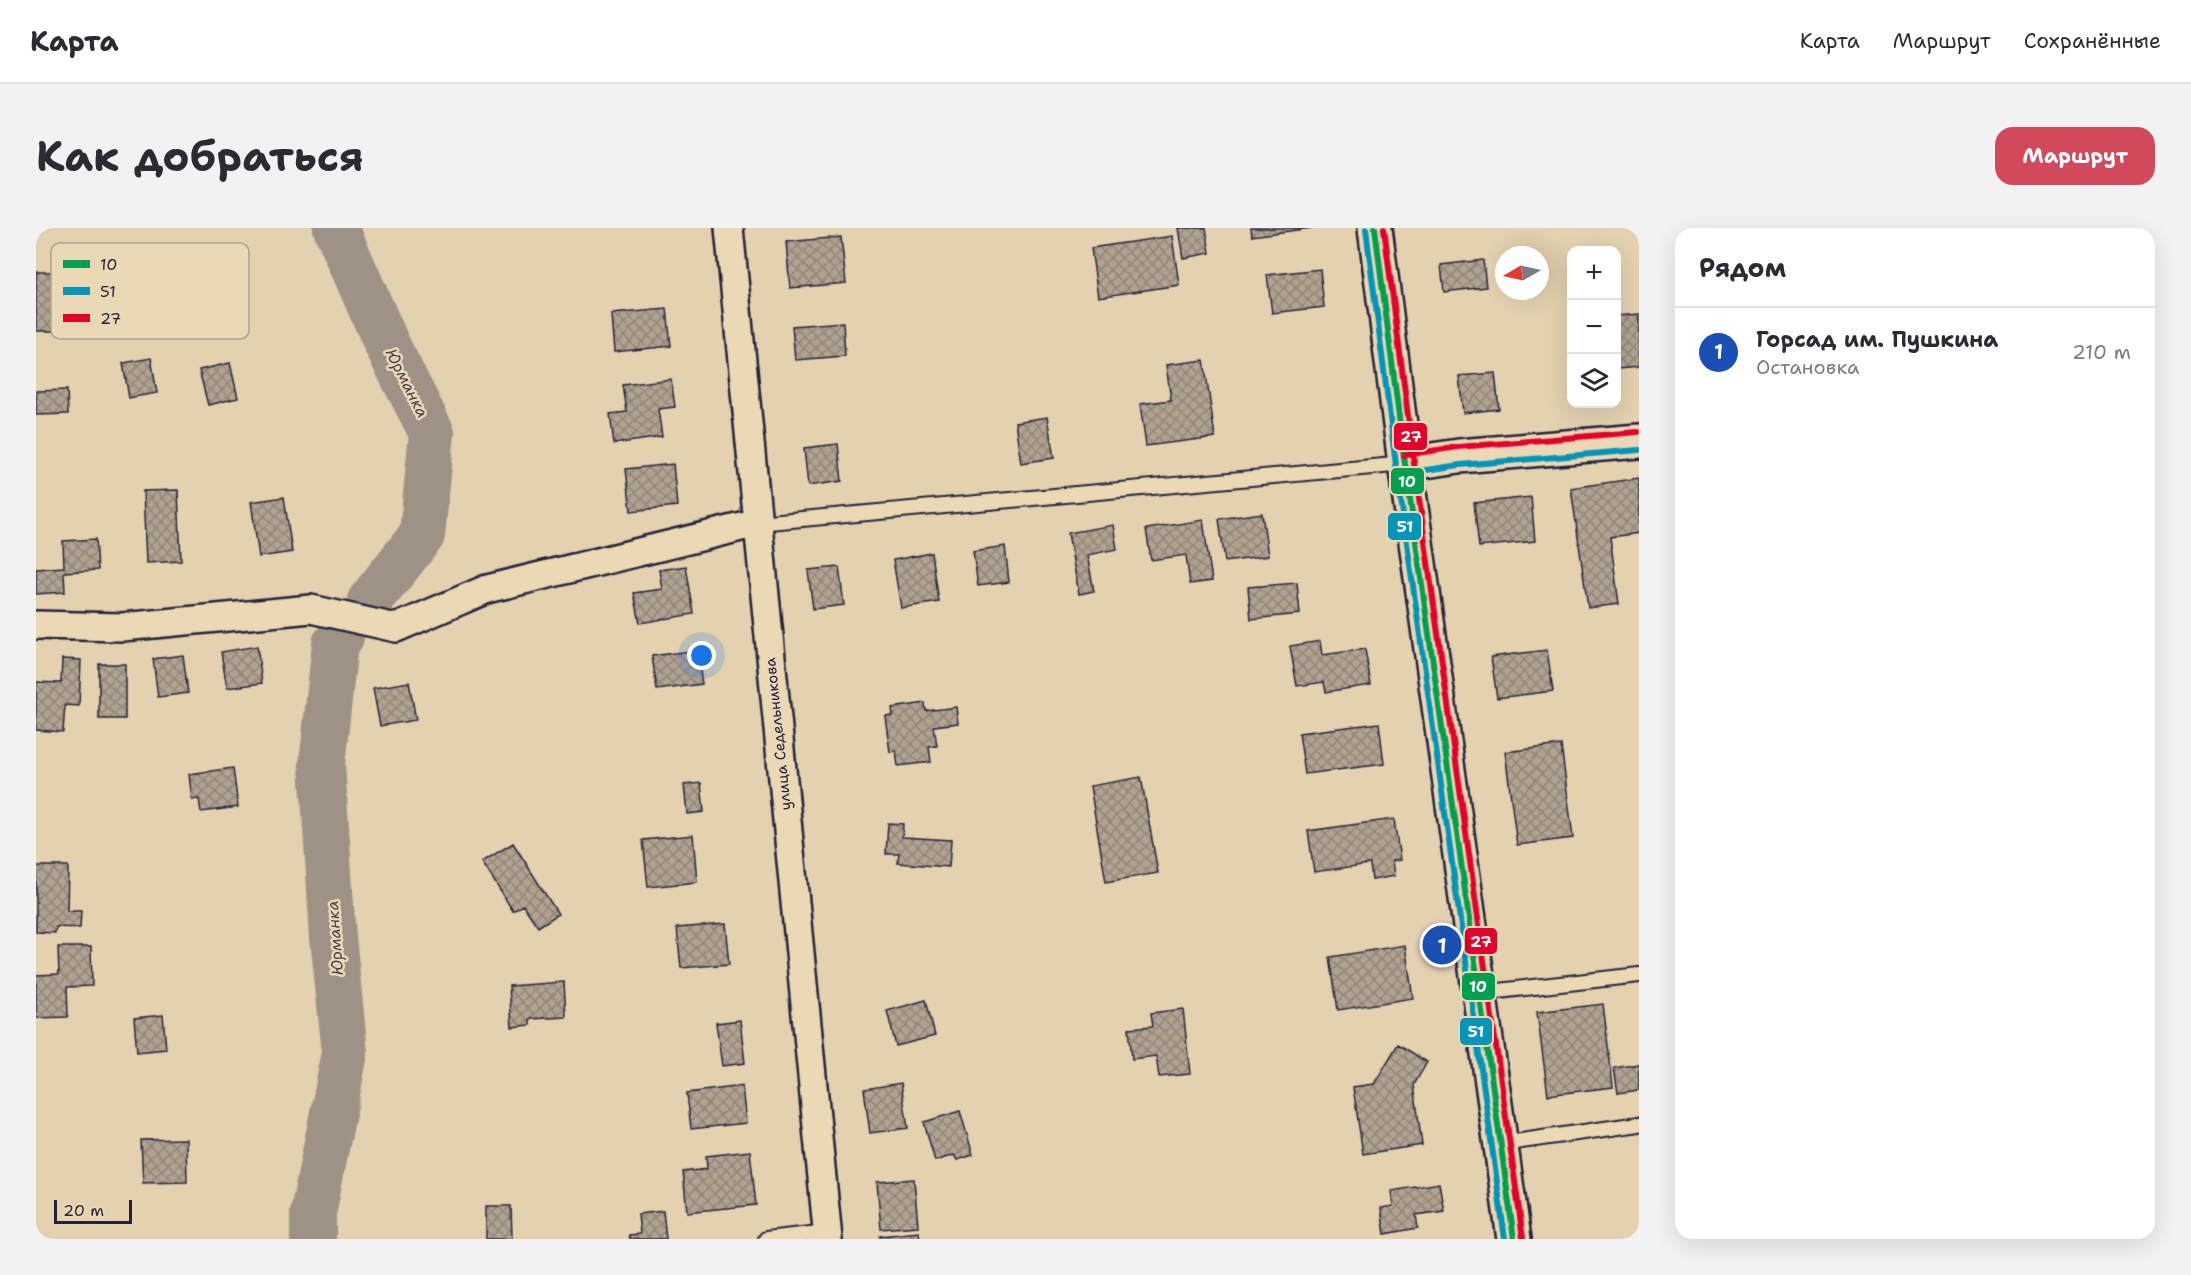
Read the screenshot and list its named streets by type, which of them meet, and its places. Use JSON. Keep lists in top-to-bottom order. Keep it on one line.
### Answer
{"streets":{"street":["улица Седельникова"]},"water":["Юрманка"],"lines":["transit line 10","transit line 27","transit line 51"],"legend":["10","51","27"],"scale_bar":"20 m","north":"left","page":{"header":"Карта","nav":["Карта","Маршрут","Сохранённые"],"buttons":"Маршрут","title":"Как добраться","heading":"Рядом","map_buttons":["+","−"],"list":[{"mark":"1","name":"Горсад им. Пушкина","note":"Остановка","value":"210 m"}],"pins":"1","scale":"20 m"}}
